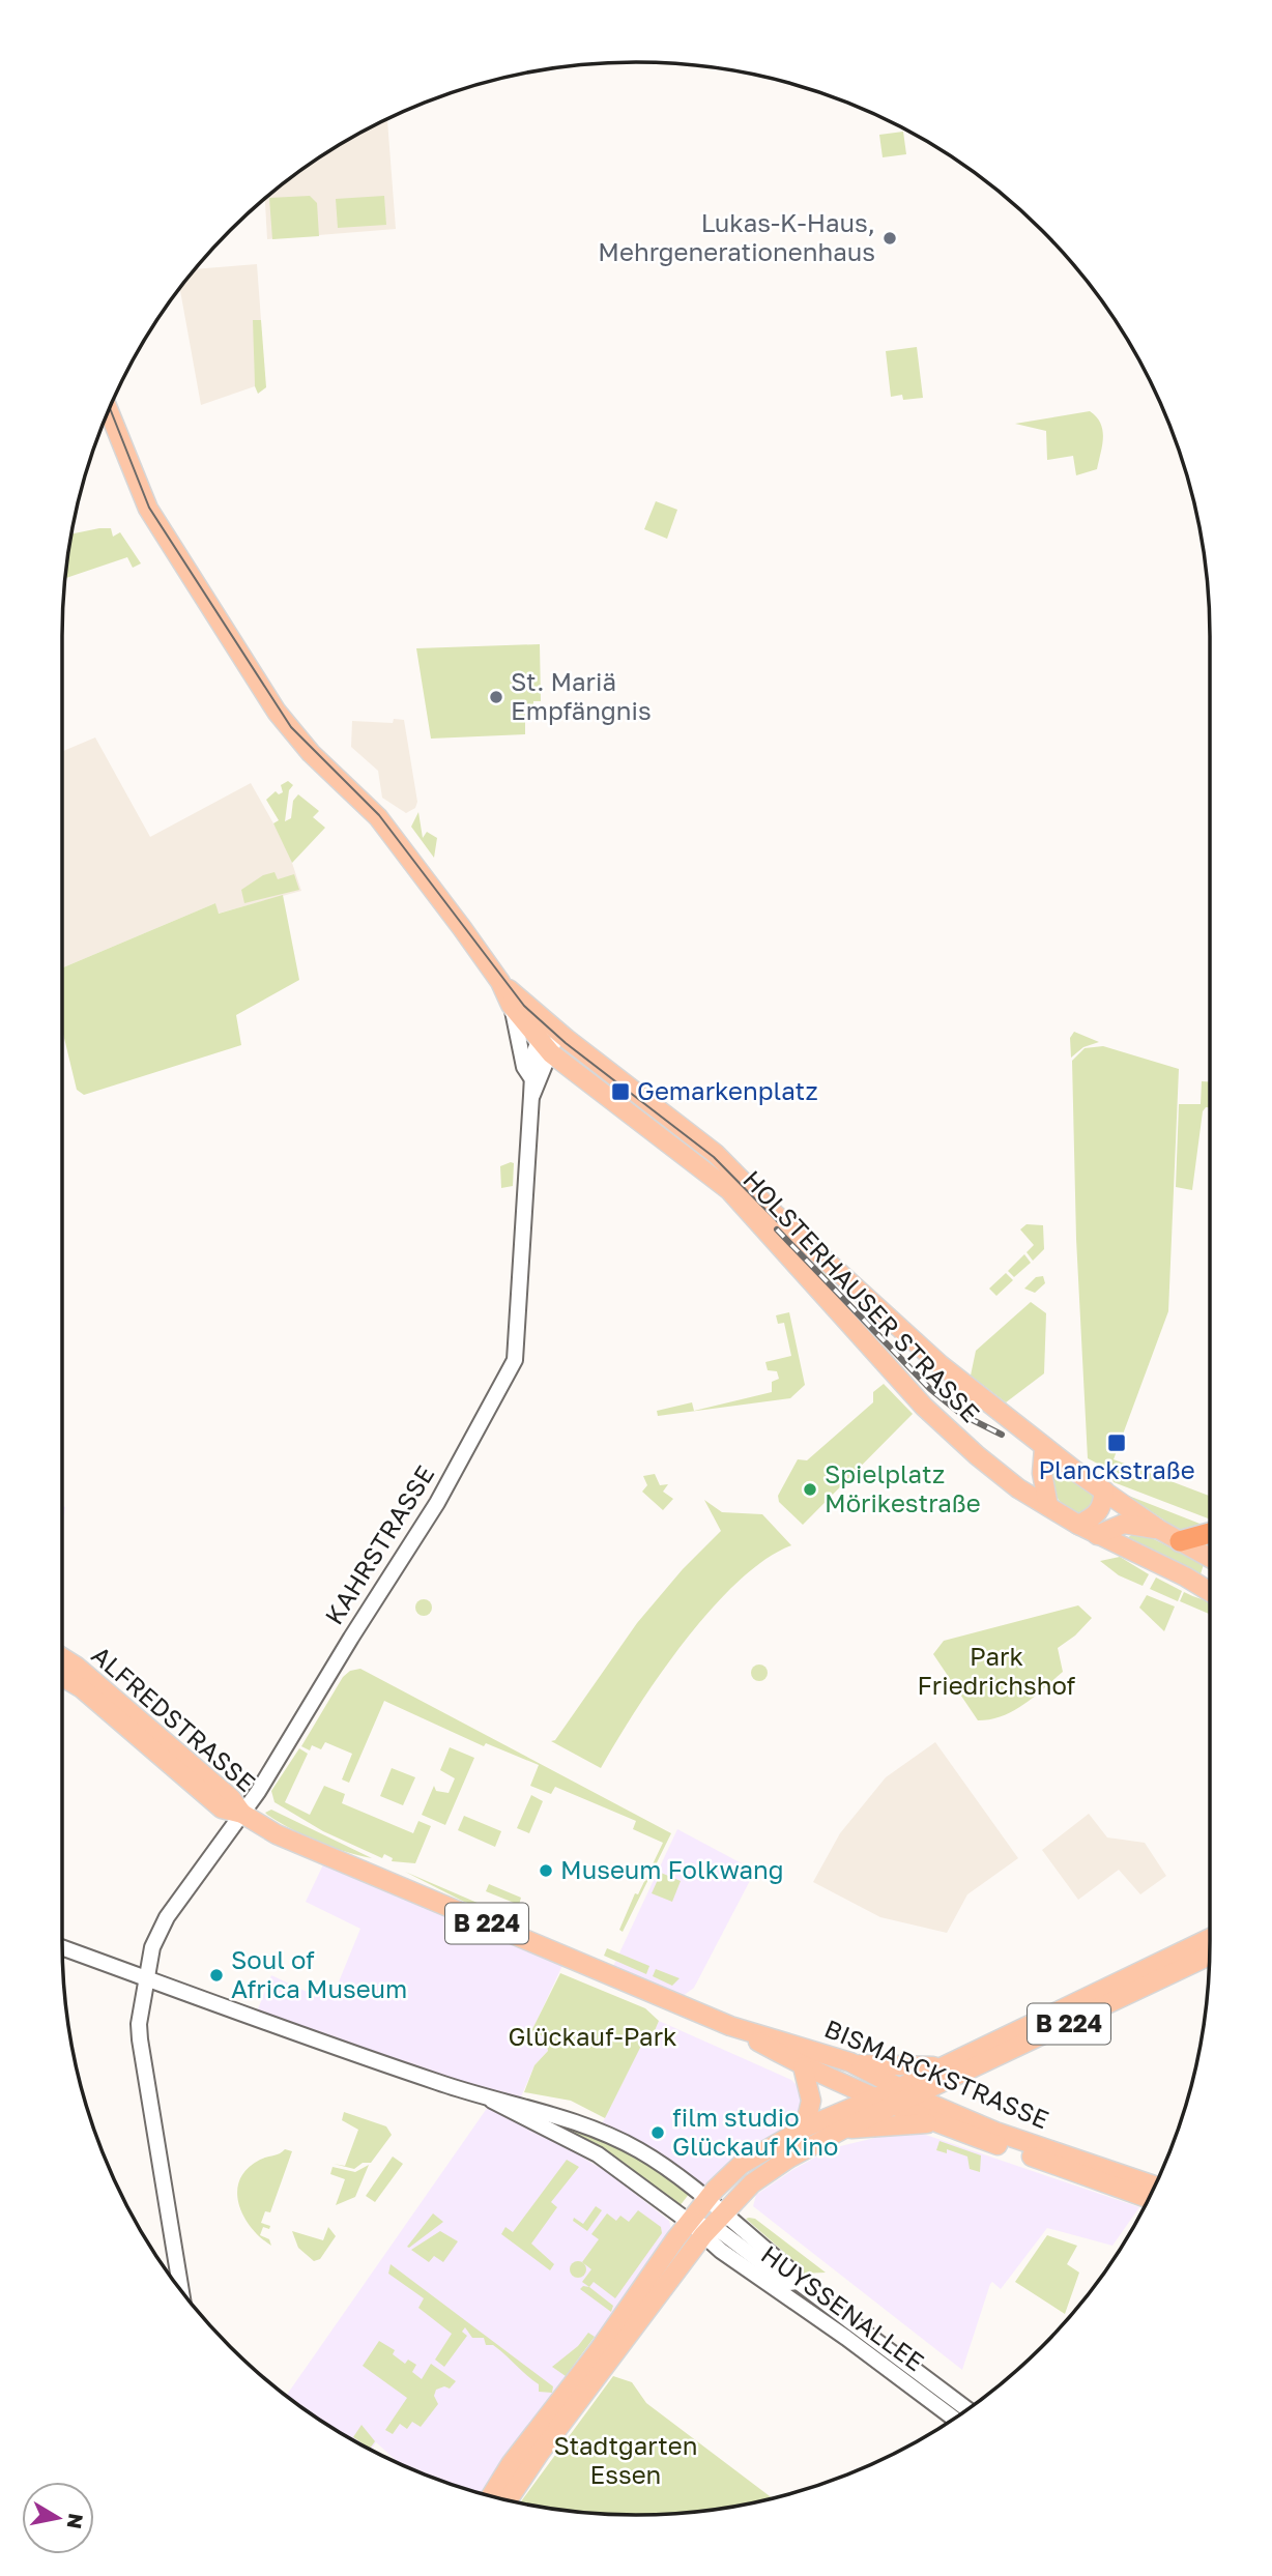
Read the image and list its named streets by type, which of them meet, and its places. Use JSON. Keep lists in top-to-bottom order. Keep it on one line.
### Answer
{"streets":{"main road":["HOLSTERHAUSER STRASSE","ALFREDSTRASSE","B 224","BISMARCKSTRASSE"],"street":["KAHRSTRASSE","HUYSSENALLEE"]},"crossings":[["HOLSTERHAUSER STRASSE","KAHRSTRASSE"],["KAHRSTRASSE","ALFREDSTRASSE"],["KAHRSTRASSE","BISMARCKSTRASSE"],["ALFREDSTRASSE","BISMARCKSTRASSE"],["B 224","BISMARCKSTRASSE"]],"parks":["Park Friedrichshof","Glückauf-Park","Stadtgarten Essen"],"places":{"other":["Lukas-K-Haus, Mehrgenerationenhaus","St. Mariä Empfängnis","Spielplatz Mörikestraße","Museum Folkwang","Soul of Africa Museum","film studio Glückauf Kino"],"transit":["Gemarkenplatz","Planckstraße"]},"north":"right"}
